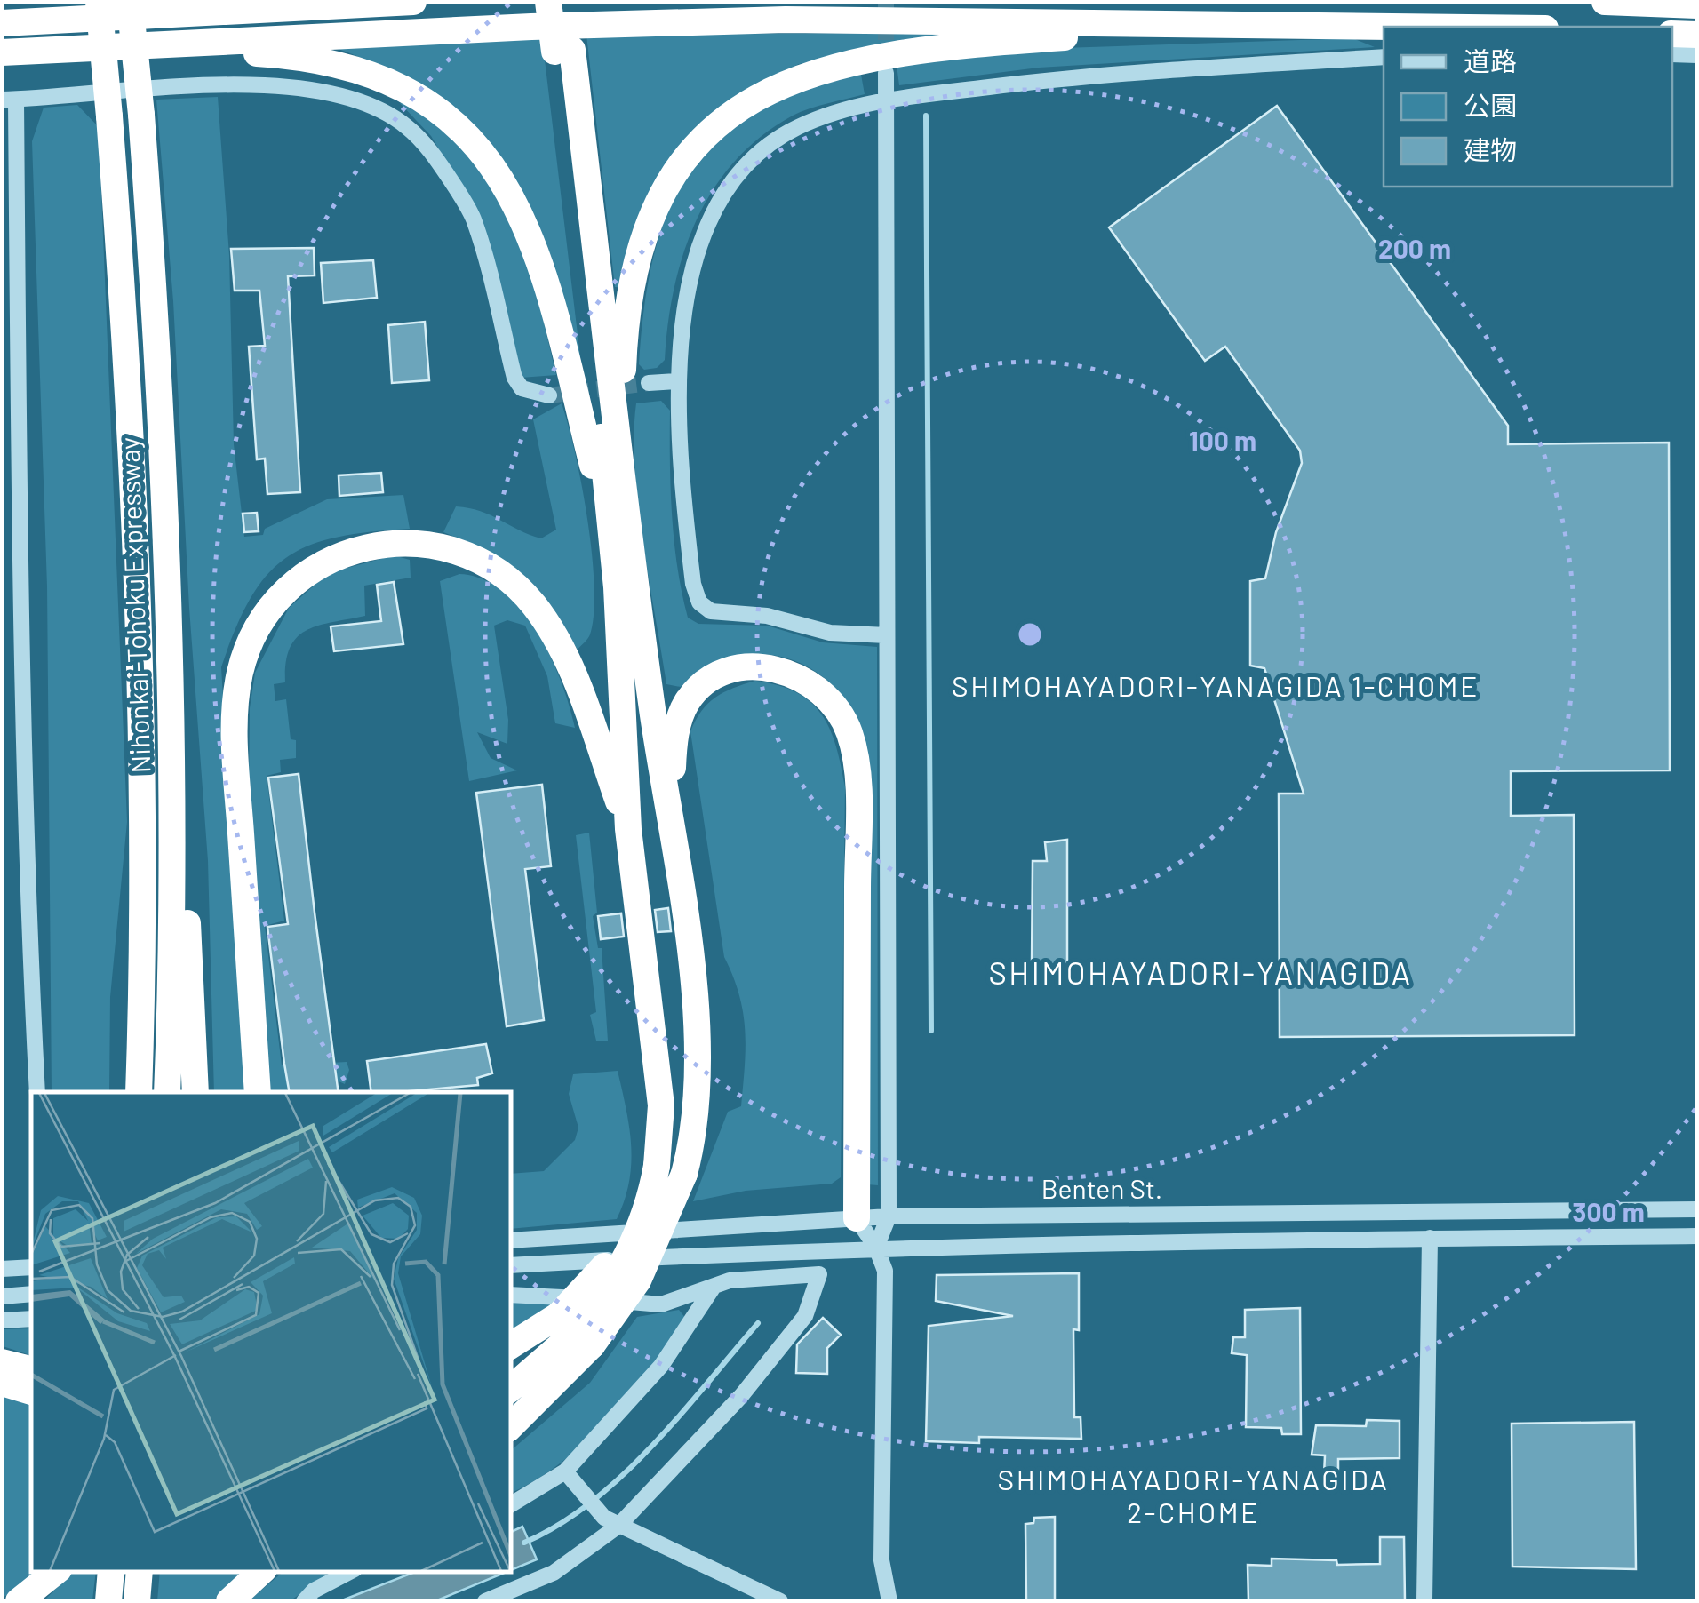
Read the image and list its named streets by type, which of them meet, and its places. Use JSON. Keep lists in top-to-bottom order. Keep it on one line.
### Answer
{"streets":{"highway":["Nihonkai-Tohoku Expressway"],"street":["Benten St."]},"districts":["SHIMOHAYADORI-YANAGIDA 1-CHOME","SHIMOHAYADORI-YANAGIDA","SHIMOHAYADORI-YANAGIDA 2-CHOME"],"legend":["道路","公園","建物"],"rings":["200 m","100 m","300 m"]}
